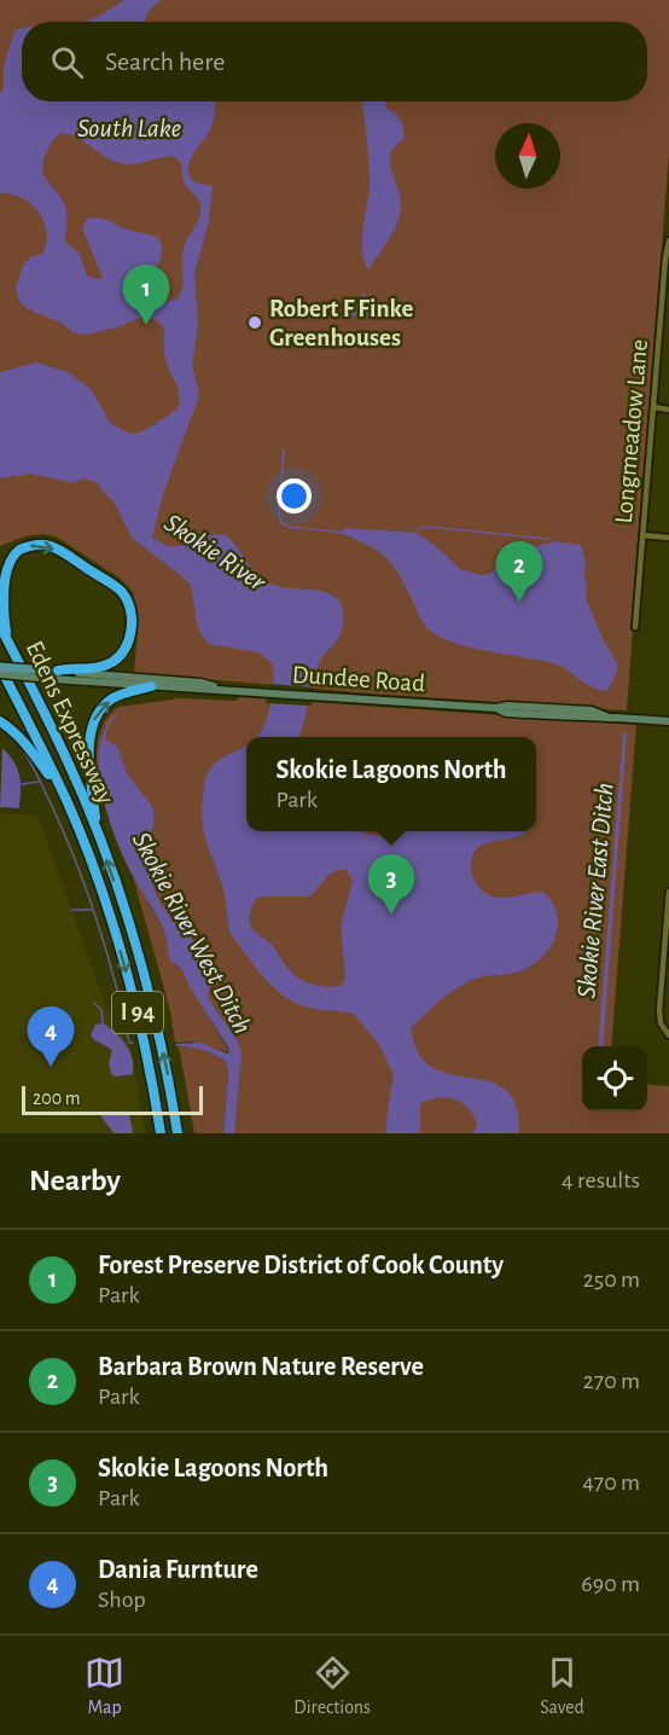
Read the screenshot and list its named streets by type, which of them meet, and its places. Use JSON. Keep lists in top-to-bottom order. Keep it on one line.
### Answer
{"streets":{"highway":["Edens Expressway","I 94"],"main road":["Dundee Road"],"street":["Longmeadow Lane"]},"crossings":[["Dundee Road","Edens Expressway"]],"water":["South Lake","Skokie River","Skokie River East Ditch","Skokie River West Ditch"],"places":["Robert F Finke Greenhouses"],"scale_bar":"200 m","north":"top","page":{"search":"Search here","pins":["1","2","3","4"],"popup":["Skokie Lagoons North","Park"],"scale":"200 m","heading":["Nearby","4 results"],"list":[{"mark":"1","name":"Forest Preserve District of Cook County","note":"Park","value":"250 m"},{"mark":"2","name":"Barbara Brown Nature Reserve","note":"Park","value":"270 m"},{"mark":"3","name":"Skokie Lagoons North","note":"Park","value":"470 m"},{"mark":"4","name":"Dania Furnture","note":"Shop","value":"690 m"}],"nav":["Map","Directions","Saved"]}}
